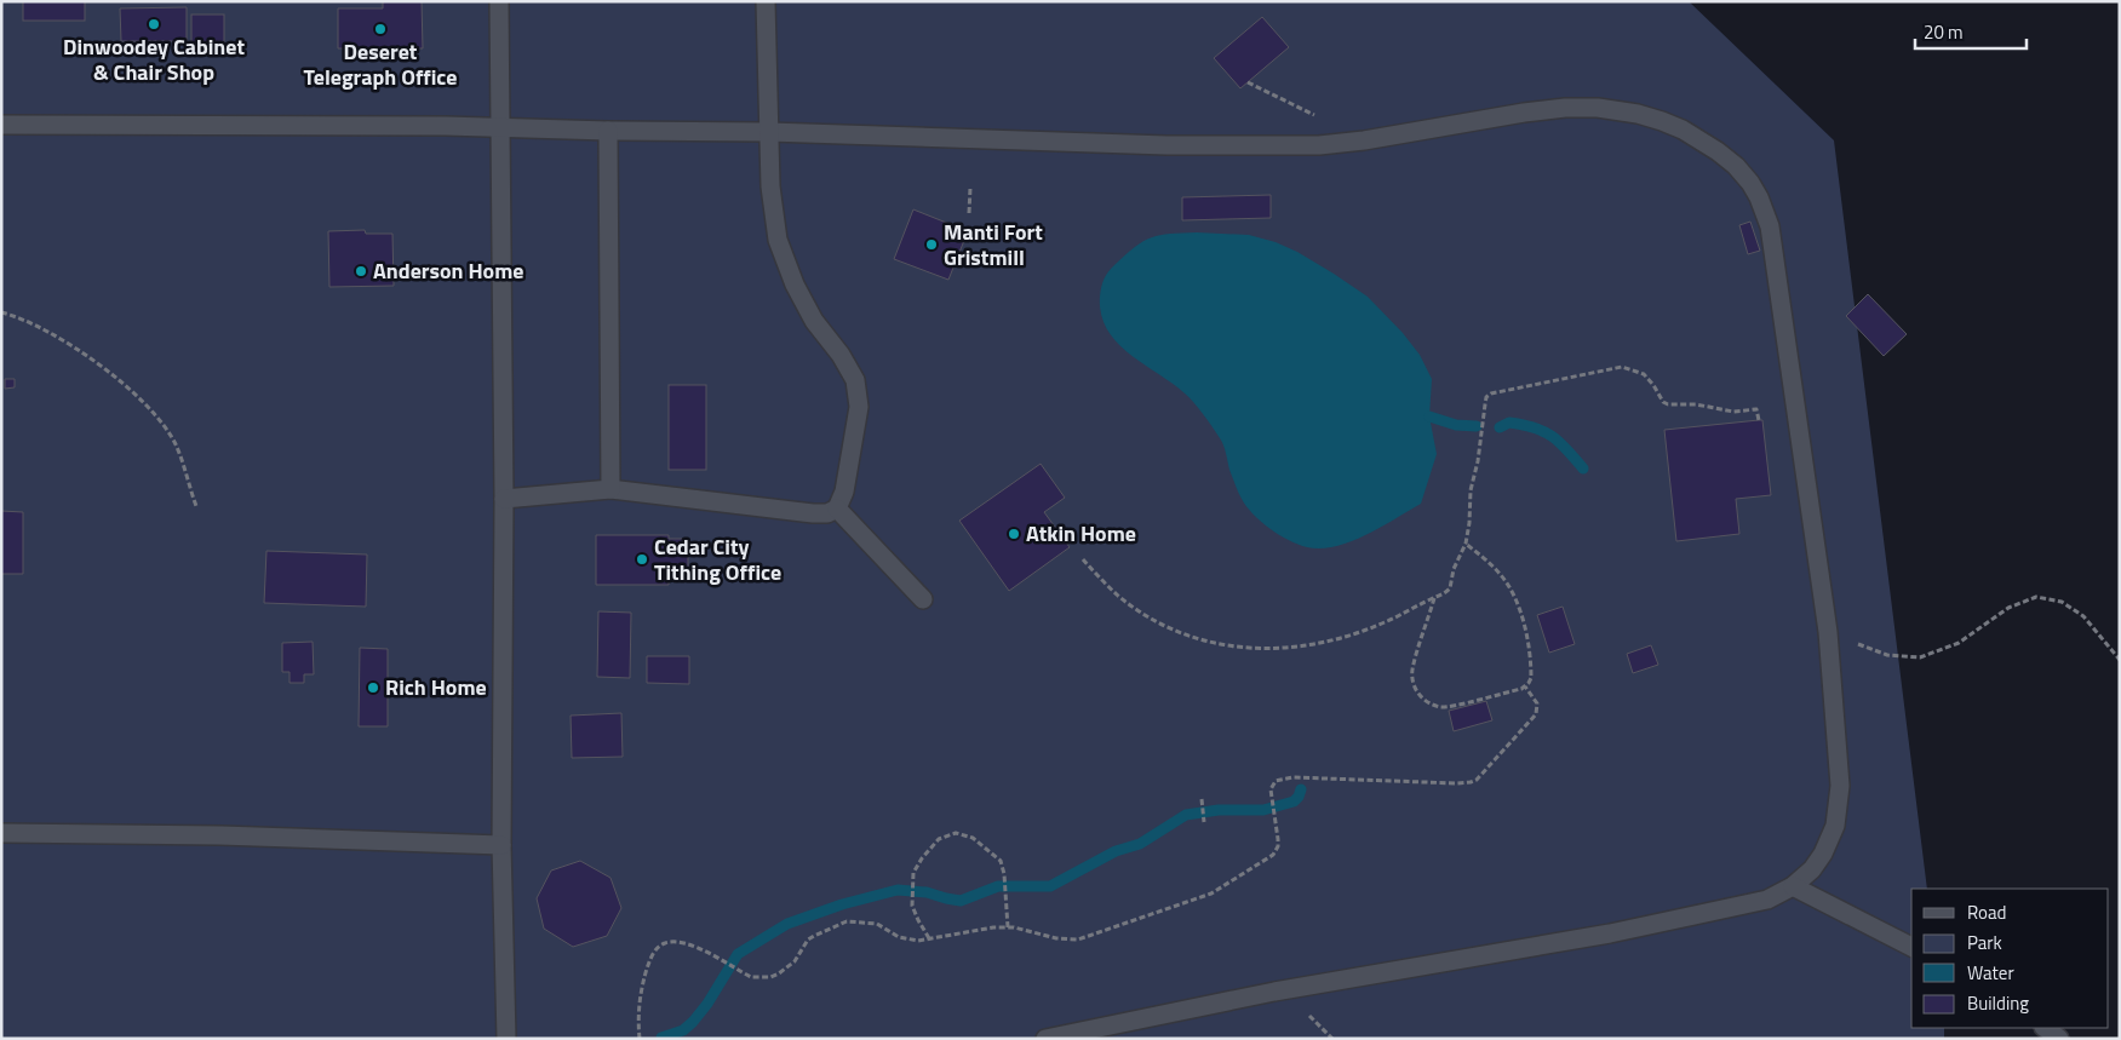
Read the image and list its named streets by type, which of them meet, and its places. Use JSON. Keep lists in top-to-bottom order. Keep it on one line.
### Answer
{"places":["Dinwoodey Cabinet & Chair Shop","Deseret Telegraph Office","Manti Fort Gristmill","Anderson Home","Atkin Home","Cedar City Tithing Office","Rich Home"],"legend":["Road","Park","Water","Building"],"scale_bar":"20 m"}
